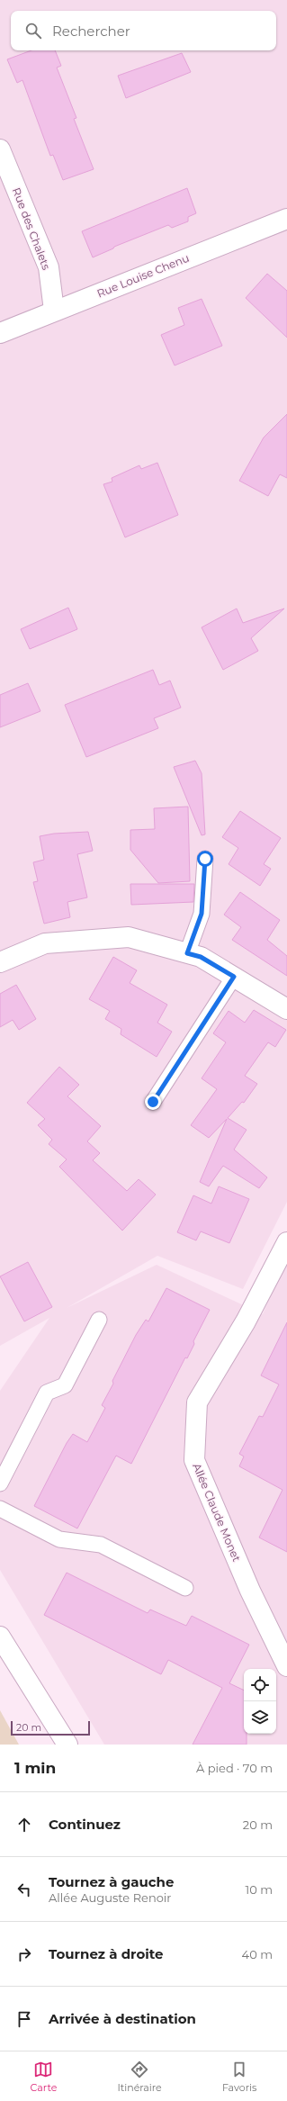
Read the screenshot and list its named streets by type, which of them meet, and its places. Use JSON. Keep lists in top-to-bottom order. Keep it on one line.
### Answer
{"streets":{"street":["Rue des Chalets","Rue Louise Chenu","Allée Claude Monet"]},"crossings":[["Rue des Chalets","Rue Louise Chenu"]],"scale_bar":"20 m","page":{"search":"Rechercher","scale":"20 m","heading":["1 min","À pied · 70 m"],"list":[["Continuez","20 m"],["Tournez à gauche","Allée Auguste Renoir","10 m"],["Tournez à droite","40 m"],"Arrivée à destination"],"nav":["Carte","Itinéraire","Favoris"]}}
